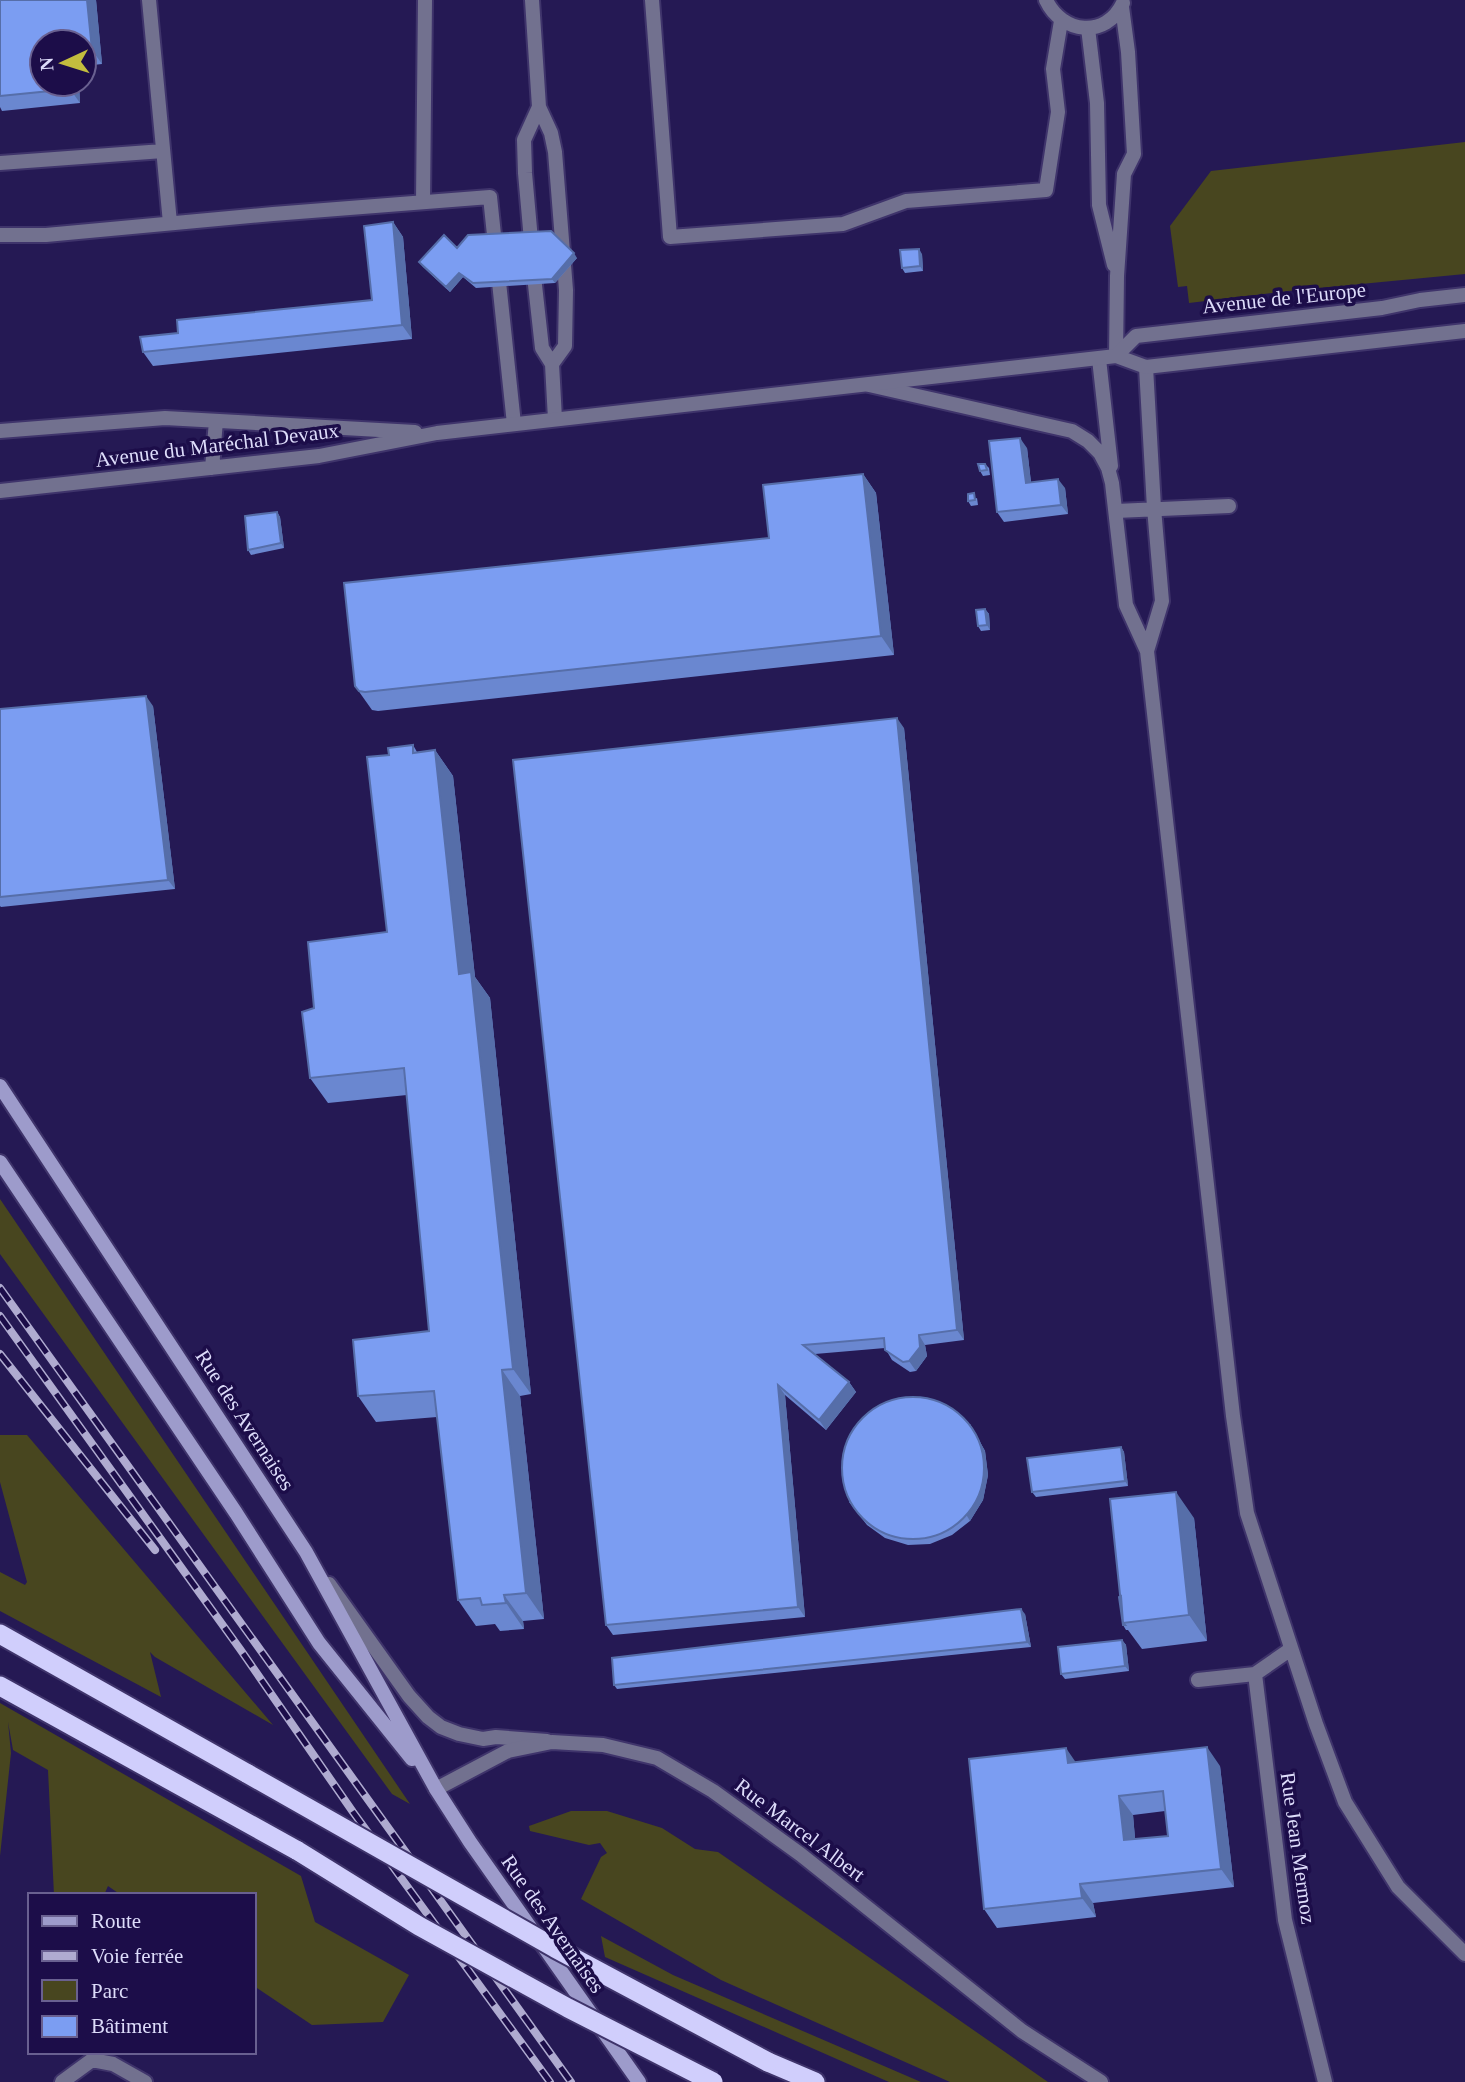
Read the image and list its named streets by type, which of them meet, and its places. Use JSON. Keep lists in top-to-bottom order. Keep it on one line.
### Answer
{"streets":{"main road":["Rue des Avernaises"],"street":["Avenue de l'Europe","Avenue du Maréchal Devaux","Rue Marcel Albert","Rue Jean Mermoz"]},"crossings":[["Avenue de l'Europe","Avenue du Maréchal Devaux"],["Rue des Avernaises","Rue Marcel Albert"]],"legend":["Route","Voie ferrée","Parc","Bâtiment"],"north":"left"}
